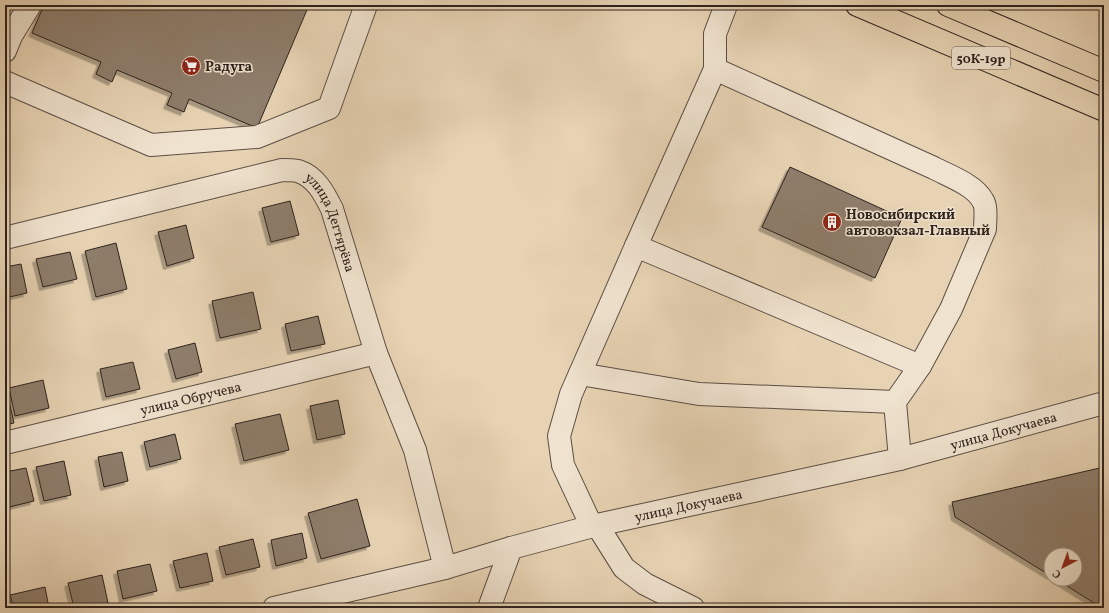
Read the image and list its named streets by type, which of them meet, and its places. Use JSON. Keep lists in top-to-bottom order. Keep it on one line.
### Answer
{"streets":{"main road":["50К-19р"],"street":["улица Дегтярёва","улица Обручева","улица Докучаева"]},"crossings":[["улица Дегтярёва","улица Обручева"],["улица Дегтярёва","улица Докучаева"]],"places":{"supermarket":["Радуга"],"building":["Новосибирский автовокзал-Главный"]},"north":"bottom left"}
